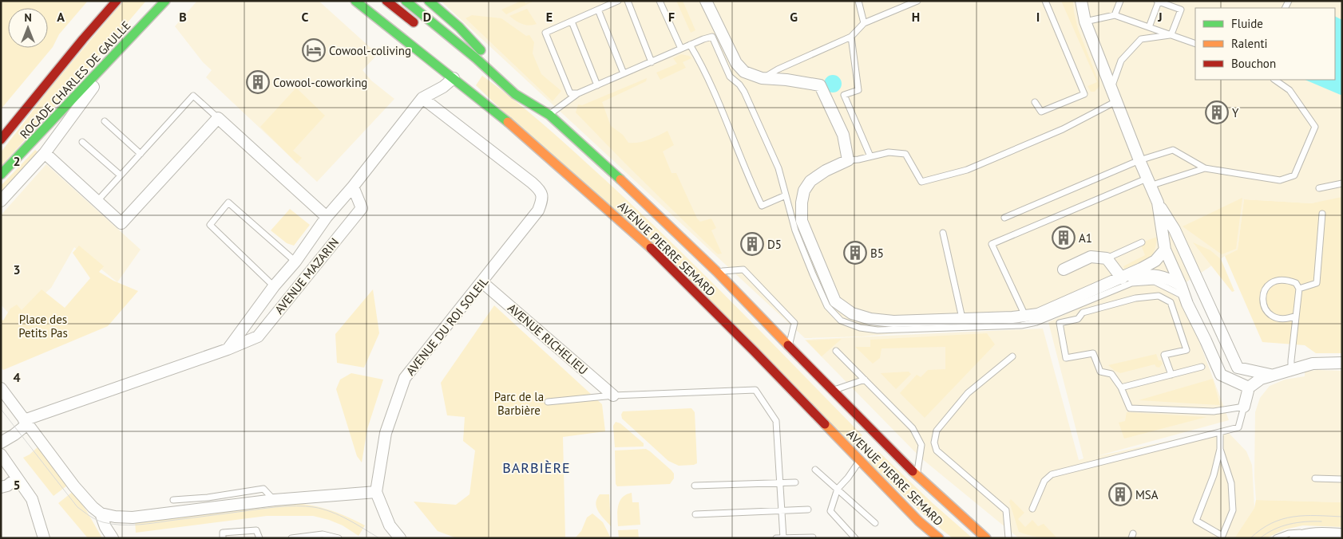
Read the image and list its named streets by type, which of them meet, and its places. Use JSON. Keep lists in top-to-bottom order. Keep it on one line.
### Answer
{"streets":{"main road":["ROCADE CHARLES DE GAULLE","AVENUE PIERRE SEMARD"],"street":["AVENUE MAZARIN","AVENUE DU ROI SOLEIL","AVENUE RICHELIEU"]},"crossings":[["AVENUE PIERRE SEMARD","AVENUE MAZARIN"],["AVENUE MAZARIN","AVENUE DU ROI SOLEIL"],["AVENUE DU ROI SOLEIL","AVENUE RICHELIEU"]],"districts":["BARBIÈRE"],"parks":["Place des Petits Pas","Parc de la Barbière"],"places":{"hotel":["Cowool-coliving"],"building":["Cowool-coworking","Y","A1","D5","B5","MSA"]},"legend":["Fluide","Ralenti","Bouchon"],"north":"top","grid":{"columns":["A","B","C","D","E","F","G","H","I","J"],"rows":["2","3","4","5"]}}
